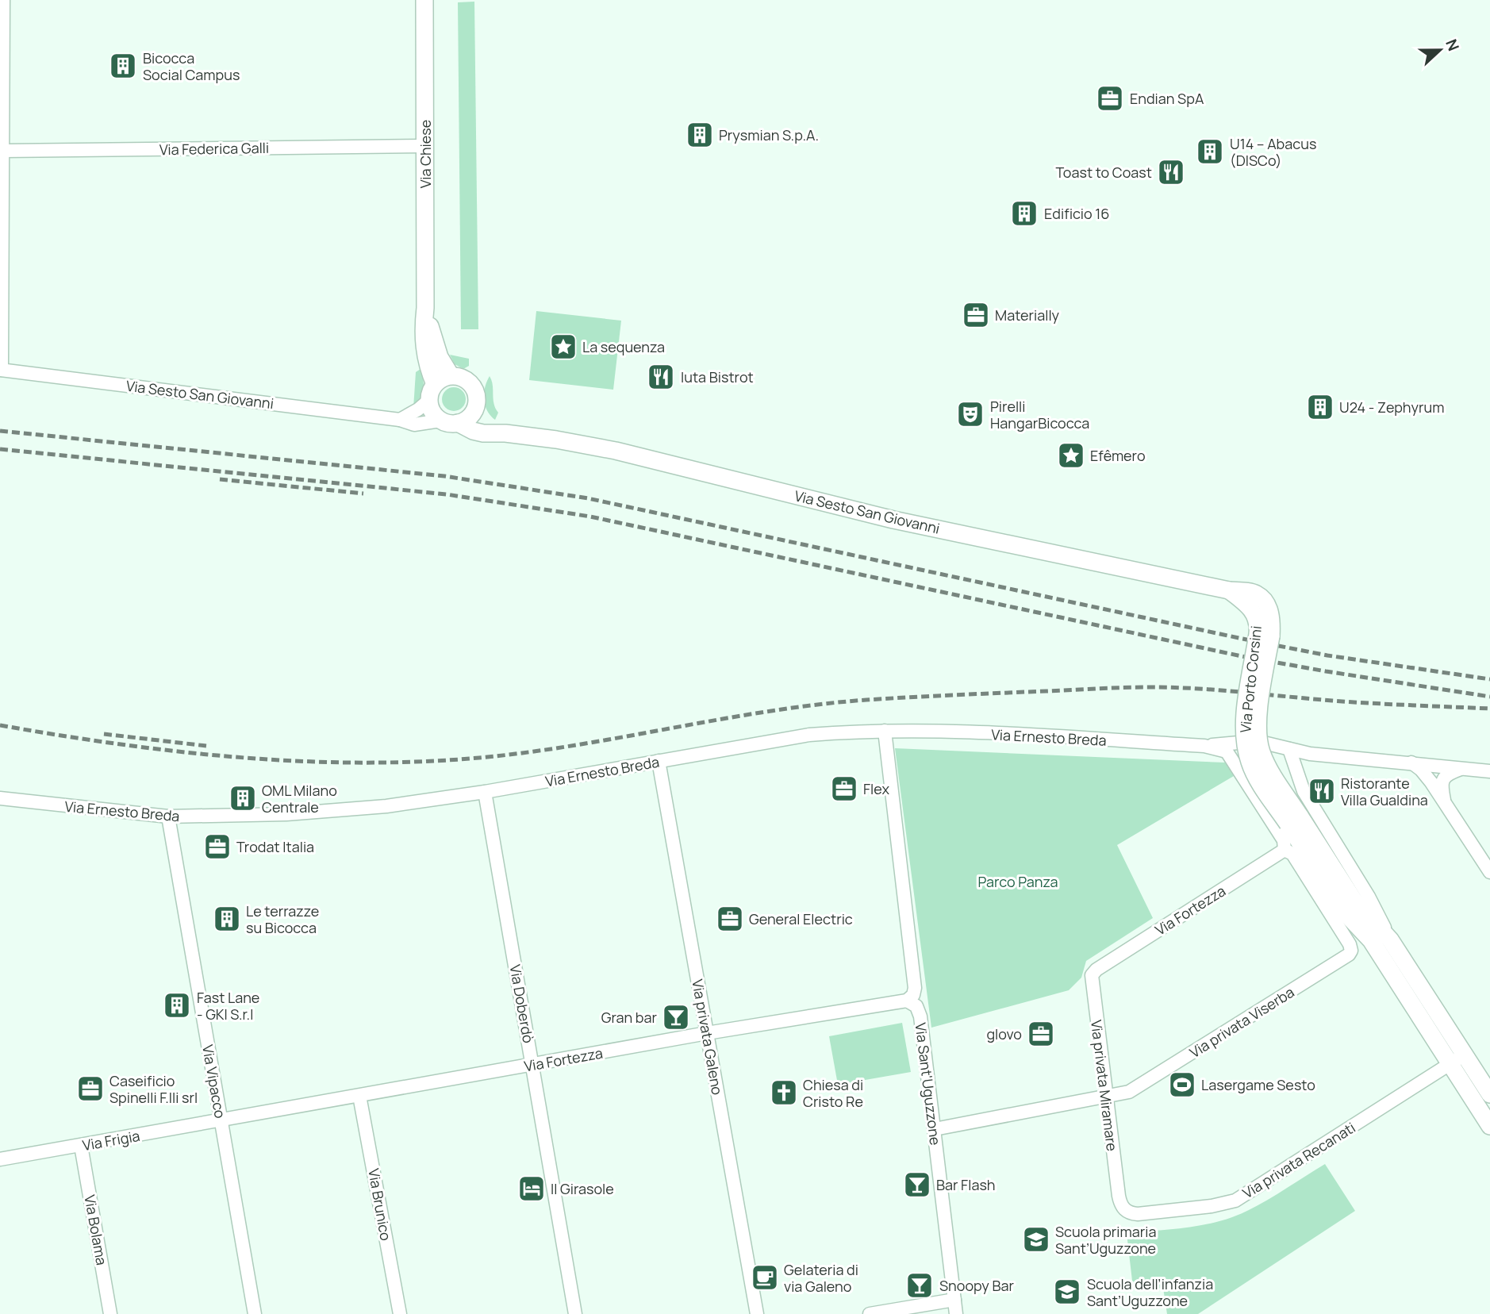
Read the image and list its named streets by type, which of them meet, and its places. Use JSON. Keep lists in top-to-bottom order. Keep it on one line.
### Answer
{"streets":{"street":["Via Federica Galli","Via Chiese","Via Sesto San Giovanni","Via Porto Corsini","Via Ernesto Breda","Via Fortezza","Via Doberdò","Via privata Viserba","Via privata Galeno","Via Vipacco","Via Sant'Uguzzone","Via privata Miramare","Via Frigia","Via privata Recanati","Via Brunico","Via Bolama"]},"crossings":[["Via Federica Galli","Via Chiese"],["Via Chiese","Via Sesto San Giovanni"],["Via Sesto San Giovanni","Via Porto Corsini"],["Via Porto Corsini","Via privata Recanati"],["Via Ernesto Breda","Via Fortezza"],["Via Ernesto Breda","Via Doberdò"],["Via Ernesto Breda","Via privata Viserba"],["Via Ernesto Breda","Via privata Galeno"],["Via Ernesto Breda","Via Vipacco"],["Via Fortezza","Via Doberdò"],["Via Fortezza","Via privata Viserba"],["Via Fortezza","Via privata Galeno"],["Via Fortezza","Via Vipacco"],["Via Fortezza","Via Sant'Uguzzone"],["Via Fortezza","Via privata Miramare"],["Via Fortezza","Via Frigia"],["Via Fortezza","Via Brunico"],["Via privata Viserba","Via Sant'Uguzzone"],["Via privata Viserba","Via privata Miramare"],["Via Vipacco","Via Frigia"],["Via privata Miramare","Via privata Recanati"],["Via Frigia","Via Bolama"]],"parks":["Parco Panza"],"places":{"building":["Bicocca Social Campus","Prysmian S.p.A.","U14 – Abacus (DISCo)","Edificio 16","U24 - Zephyrum","OML Milano Centrale","Le terrazze su Bicocca","Fast Lane - GKI S.r.l"],"office":["Endian SpA","Materially","Flex","Trodat Italia","General Electric","glovo","Caseificio Spinelli F.lli srl"],"restaurant":["Toast to Coast","Iuta Bistrot","Ristorante Villa Gualdina"],"place":["La sequenza","Efêmero"],"theatre":["Pirelli HangarBicocca"],"bar":["Gran bar","Bar Flash","Snoopy Bar"],"sports":["Lasergame Sesto"],"church":["Chiesa di Cristo Re"],"hotel":["Il Girasole"],"school or university":["Scuola primaria Sant’Uguzzone","Scuola dell’infanzia Sant’Uguzzone"],"cafe":["Gelateria di via Galeno"]},"north":"right"}
